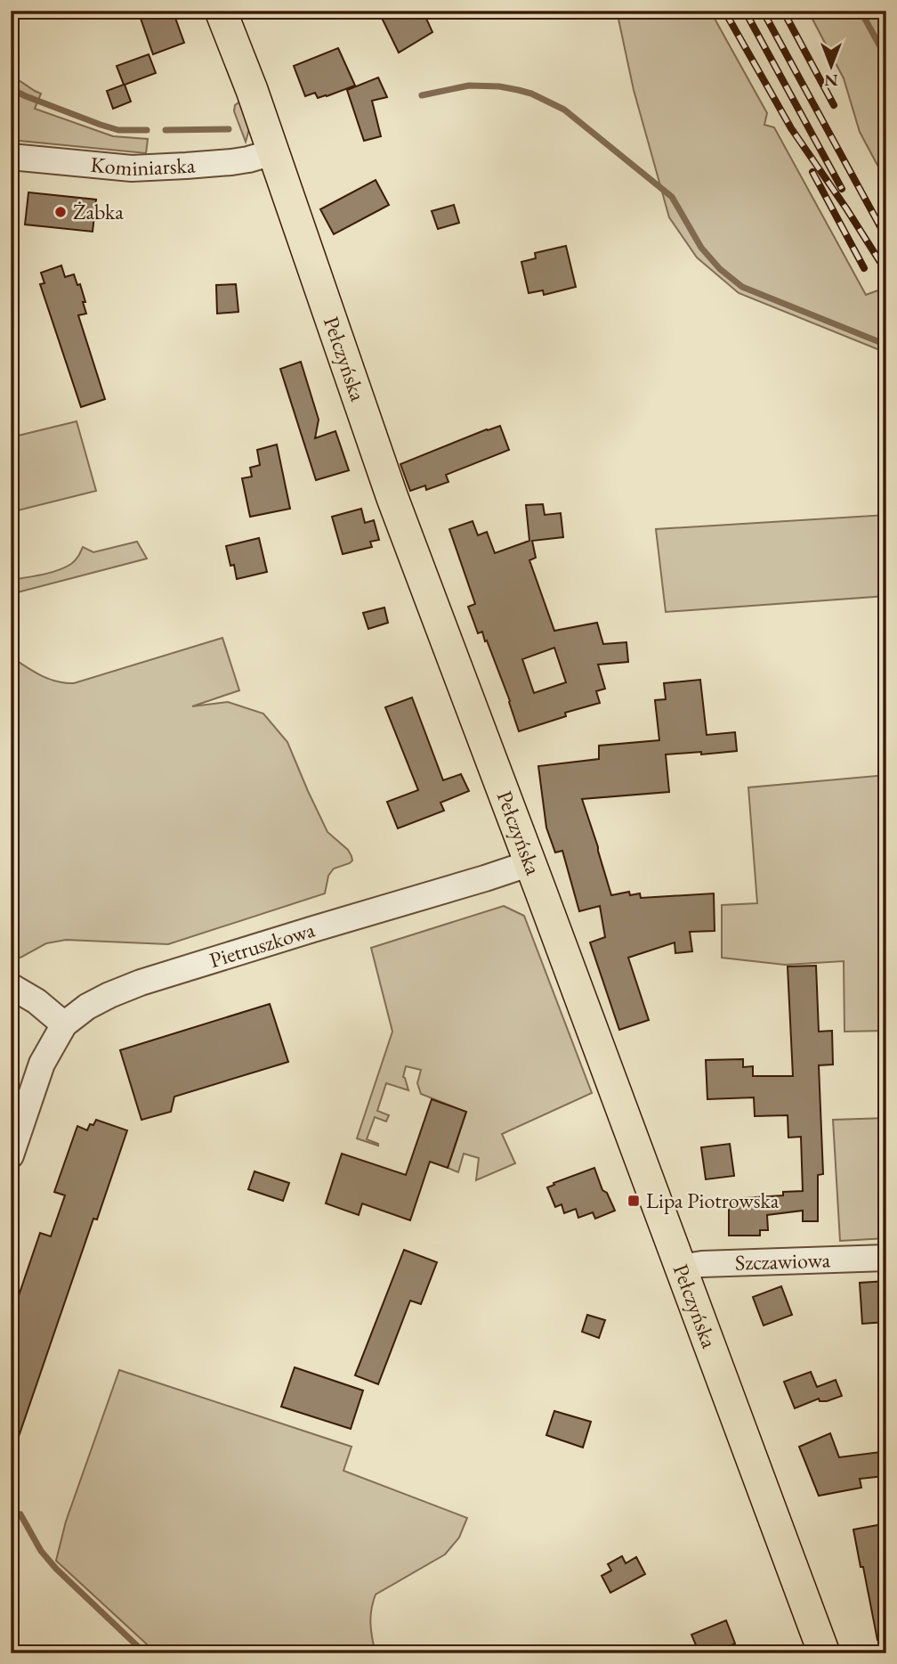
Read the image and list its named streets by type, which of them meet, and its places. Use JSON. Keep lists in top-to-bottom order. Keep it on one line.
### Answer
{"streets":{"main road":["Pełczyńska"],"street":["Kominiarska","Pietruszkowa","Szczawiowa"]},"crossings":[["Kominiarska","Pełczyńska"],["Pełczyńska","Pietruszkowa"],["Pełczyńska","Szczawiowa"]],"places":{"other":["Żabka"],"transit":["Lipa Piotrowska"]},"north":"bottom"}
